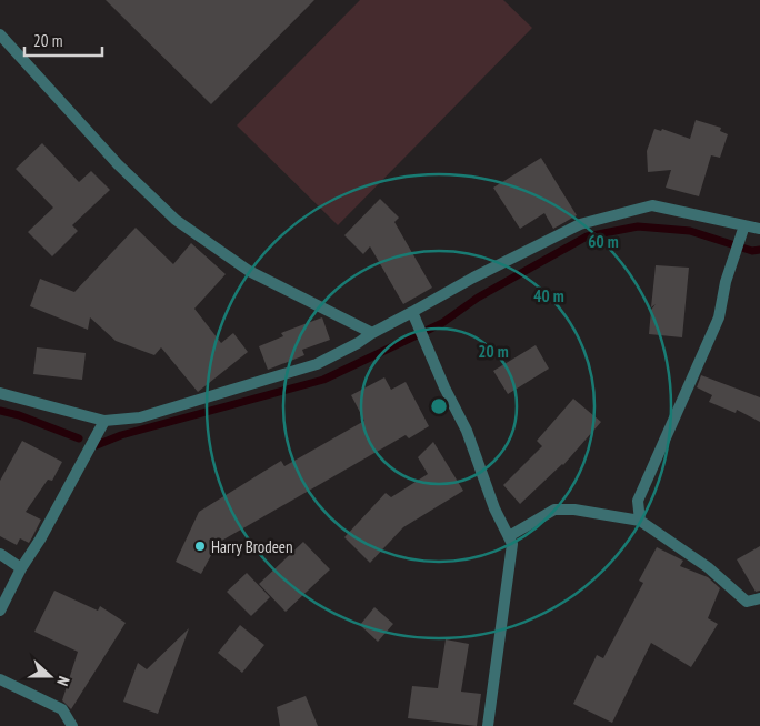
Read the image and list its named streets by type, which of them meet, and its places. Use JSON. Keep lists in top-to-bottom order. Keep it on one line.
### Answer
{"places":["Harry Brodeen"],"scale_bar":"20 m","north":"right","rings":["60 m","40 m","20 m"]}
